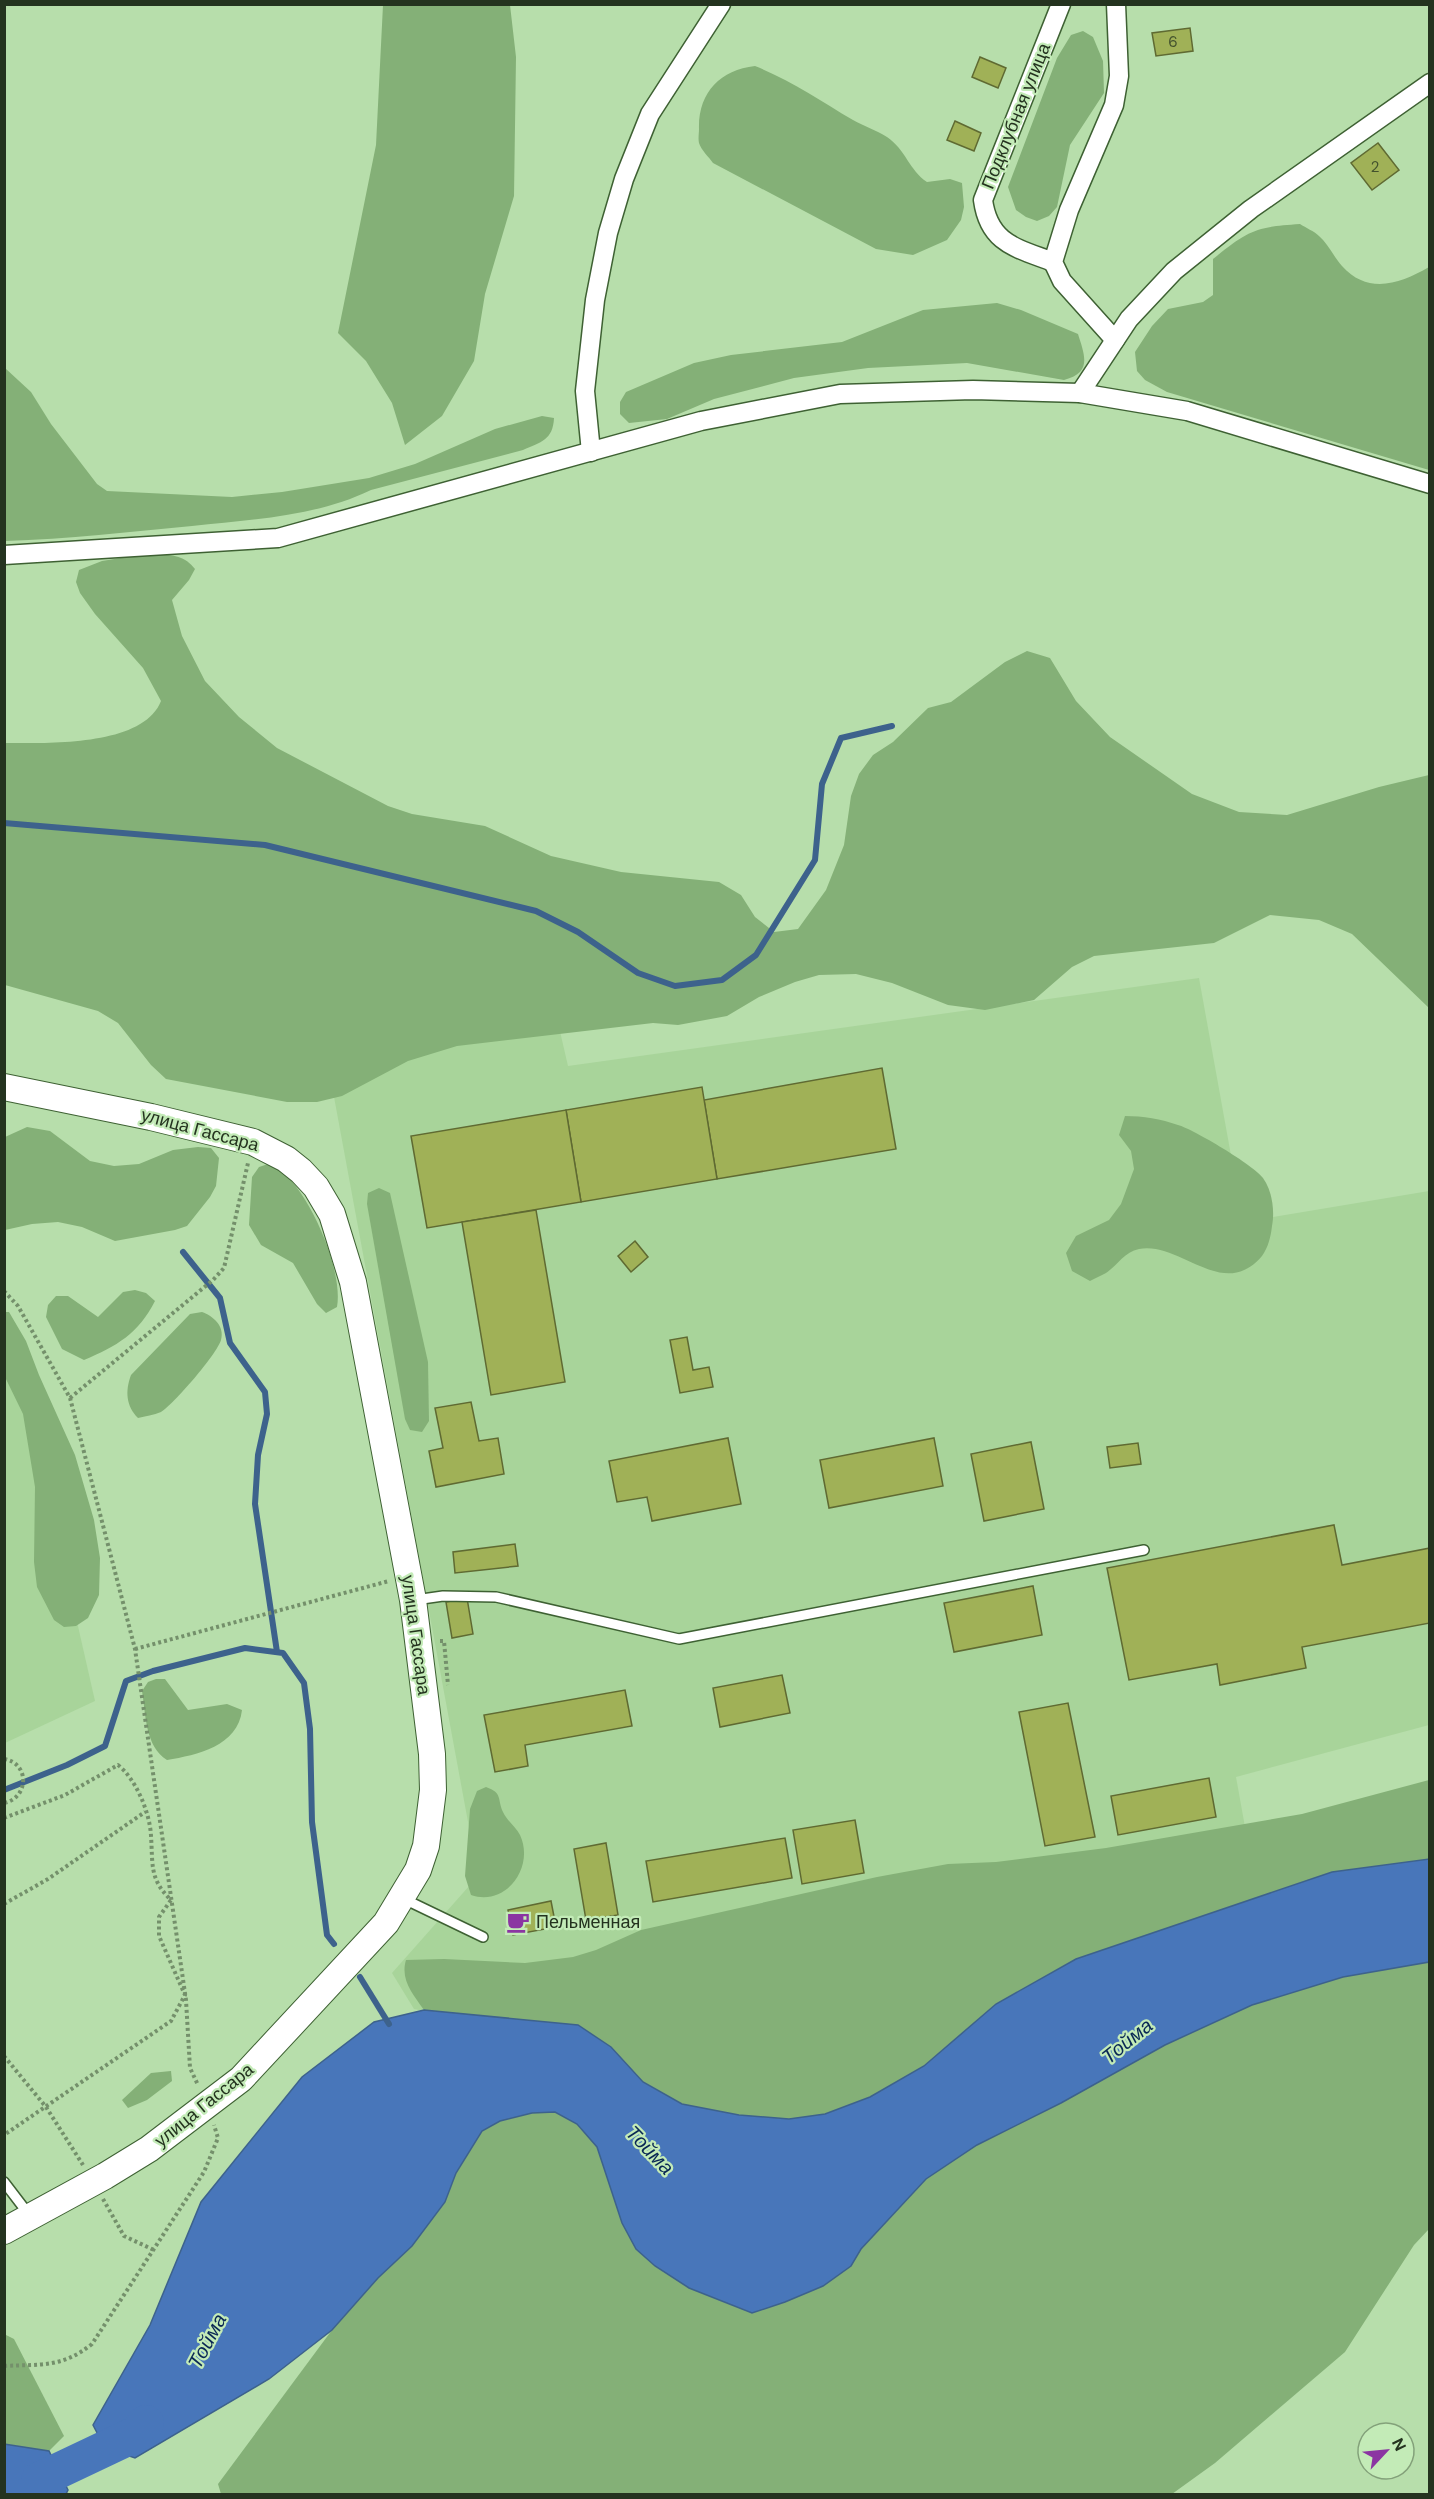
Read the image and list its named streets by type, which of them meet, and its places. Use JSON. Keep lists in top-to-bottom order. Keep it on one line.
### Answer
{"streets":{"main road":["улица Гассара"],"street":["Подклубная улица"]},"water":["Тойма"],"places":{"cafe":["Пельменная"]},"house_numbers":["6","2"],"north":"top right"}
